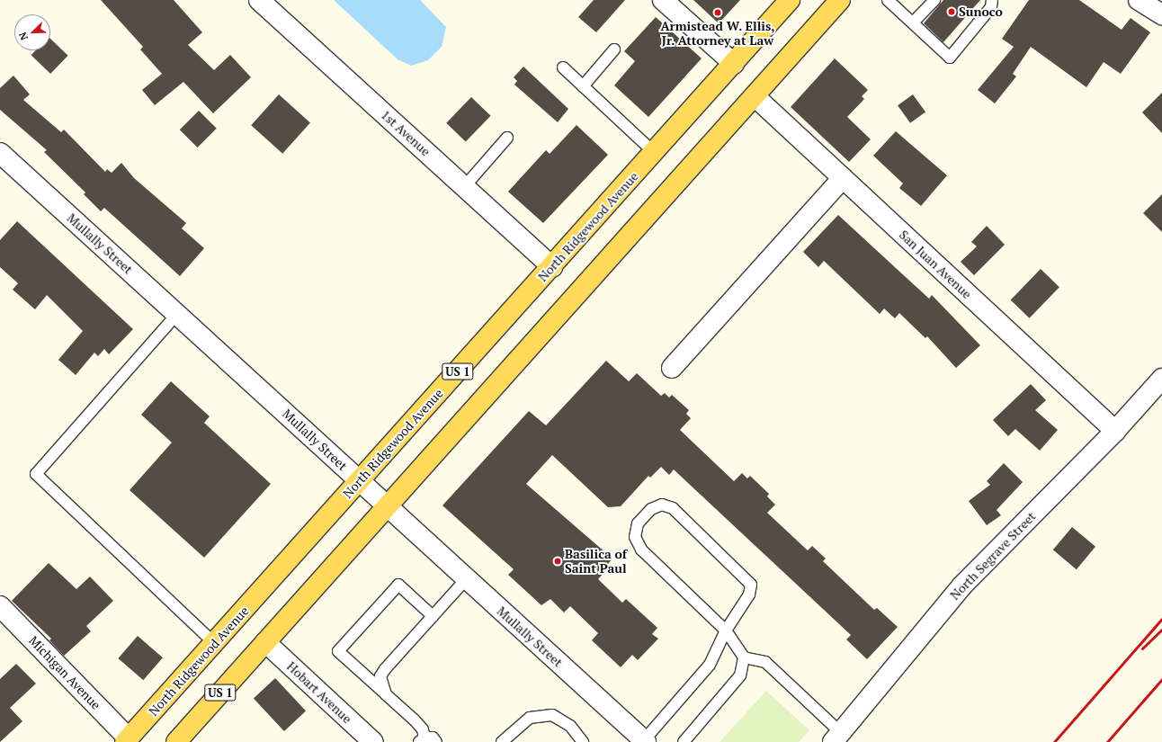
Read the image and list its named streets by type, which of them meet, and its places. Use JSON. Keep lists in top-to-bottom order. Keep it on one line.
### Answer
{"streets":{"main road":["North Ridgewood Avenue","US 1"],"street":["1st Avenue","Mullally Street","San Juan Avenue","North Segrave Street","Michigan Avenue","Hobart Avenue"]},"crossings":[["1st Avenue","North Ridgewood Avenue"],["North Ridgewood Avenue","Mullally Street"],["North Ridgewood Avenue","Michigan Avenue"],["Mullally Street","US 1"],["San Juan Avenue","US 1"],["San Juan Avenue","North Segrave Street"],["US 1","Hobart Avenue"]],"places":["Sunoco","Armistead W. Ellis, Jr. Attorney at Law","Basilica of Saint Paul"],"north":"bottom left"}
